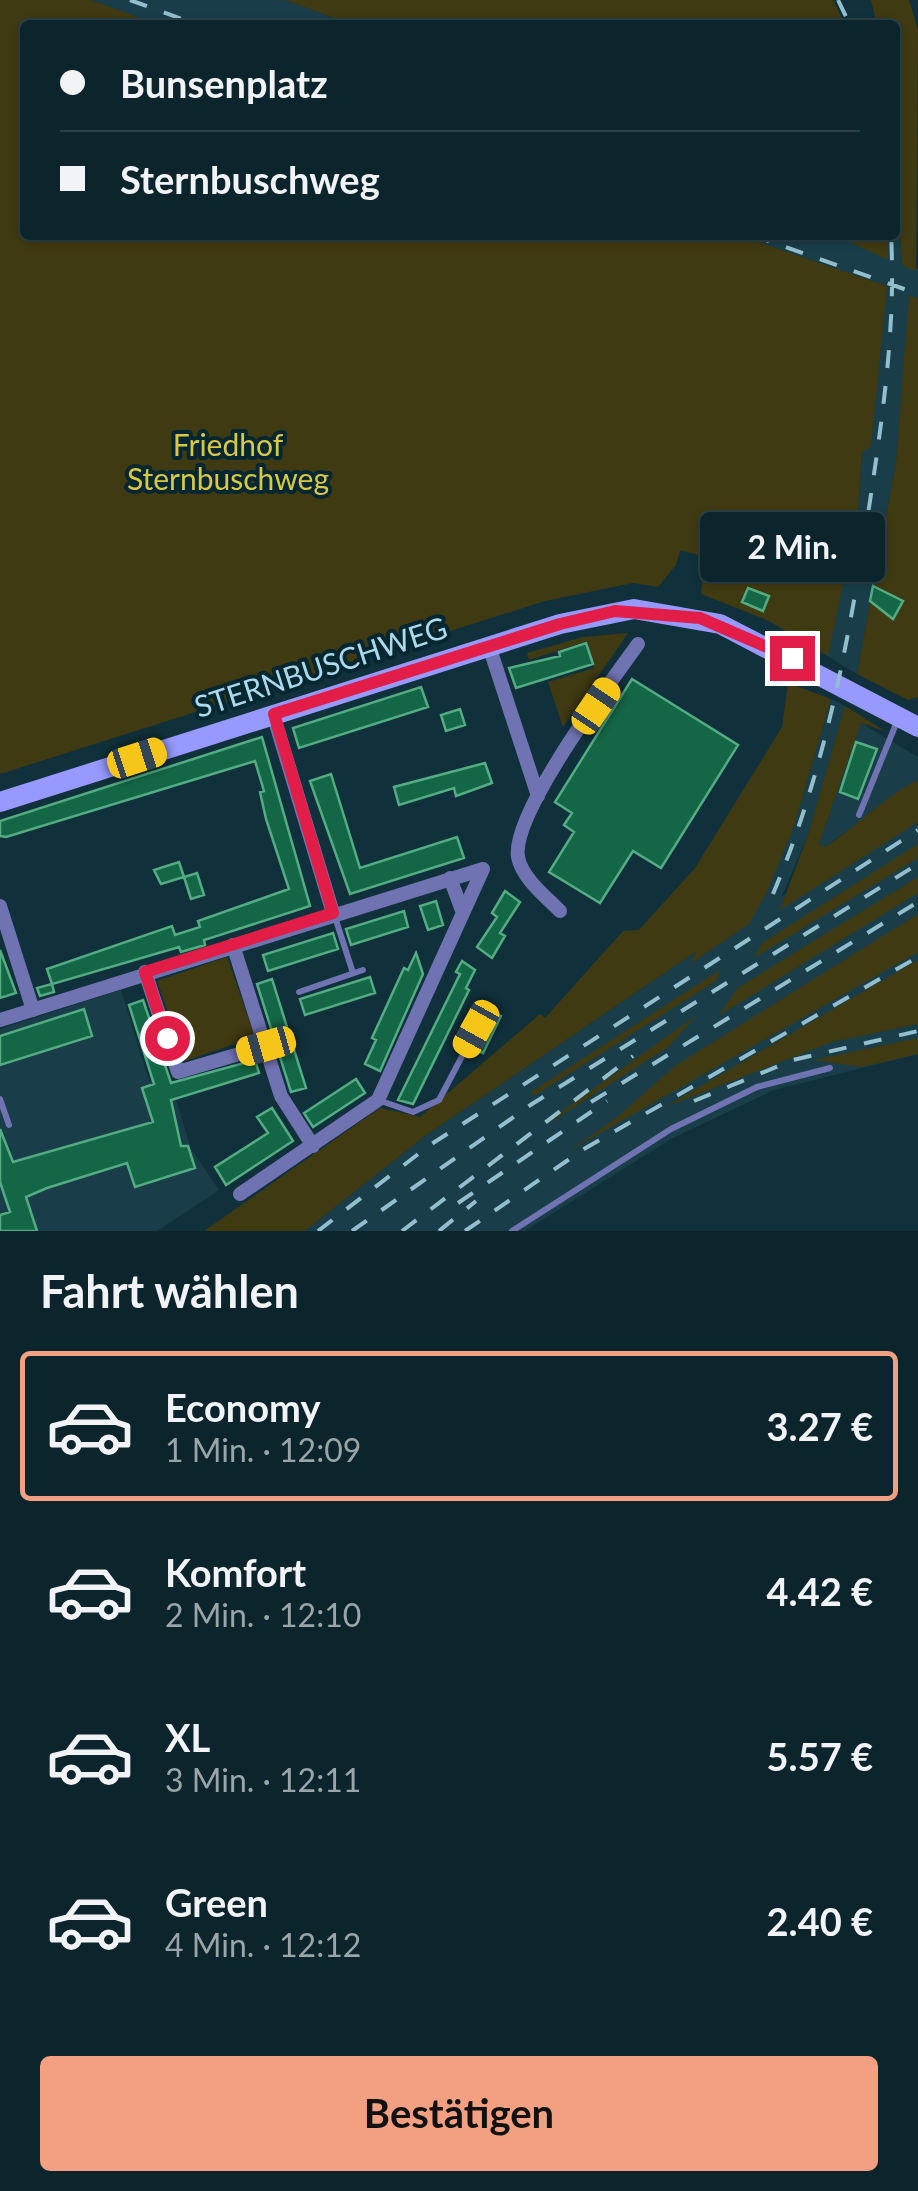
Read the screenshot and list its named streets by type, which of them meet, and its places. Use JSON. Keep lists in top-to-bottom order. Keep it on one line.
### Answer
{"streets":{"main road":["STERNBUSCHWEG"]},"parks":["Friedhof Sternbuschweg"],"page":{"banner":["Bunsenplatz","Sternbuschweg"],"bubble":"2 Min.","heading":"Fahrt wählen","list":[{"name":"Economy","note":"1 Min. · 12:09","value":"3.27 €"},{"name":"Komfort","note":"2 Min. · 12:10","value":"4.42 €"},{"name":"XL","note":"3 Min. · 12:11","value":"5.57 €"},{"name":"Green","note":"4 Min. · 12:12","value":"2.40 €"}],"buttons":"Bestätigen"}}
